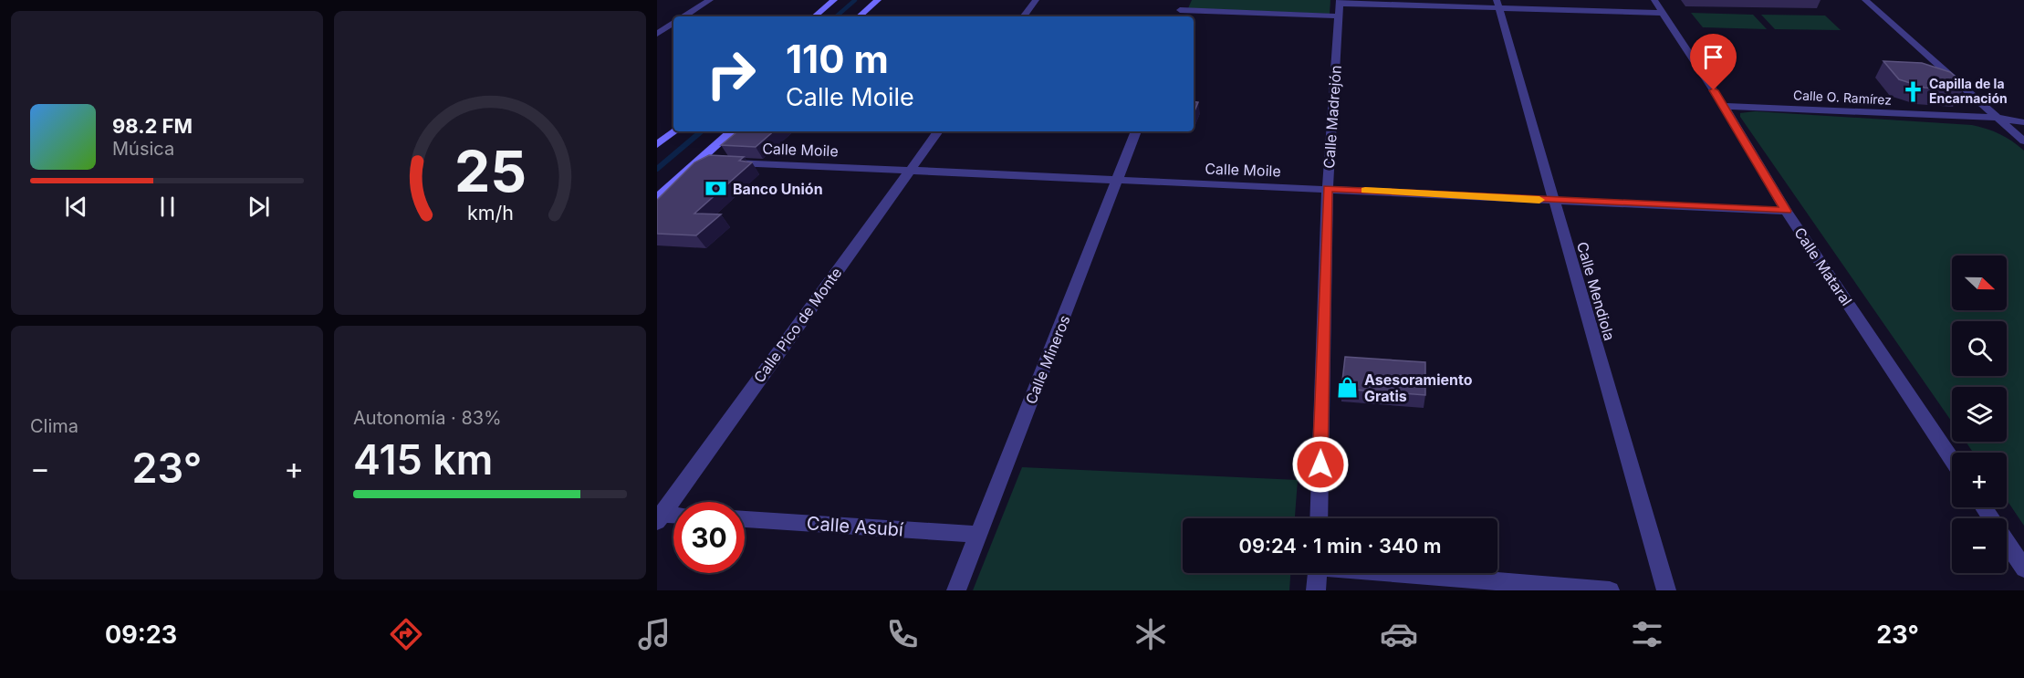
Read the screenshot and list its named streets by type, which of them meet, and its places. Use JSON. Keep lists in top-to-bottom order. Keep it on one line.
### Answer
{"streets":{"street":["Calle O. Ramírez","Calle Madrejón","Calle Moile","Calle Mataral","Calle Mendiola","Calle Pico de Monte","Calle Mineros","Calle Asubí"]},"crossings":[["Calle O. Ramírez","Calle Mataral"],["Calle Madrejón","Calle Moile"],["Calle Moile","Calle Mataral"],["Calle Moile","Calle Mendiola"],["Calle Moile","Calle Pico de Monte"],["Calle Moile","Calle Mineros"],["Calle Mineros","Calle Asubí"]],"places":{"church":["Capilla de la Encarnación"],"bank":["Banco Unión"],"shop":["Asesoramiento Gratis"]},"north":"right","page":{"turn":["110 m","Calle Moile"],"song":["98.2 FM","Música"],"map_buttons":["+","−"],"tile":["Clima",["Autonomía · 83%","415 km"]],"heat":["−","23°","+"],"limit":"30","trip":"09:24 · 1 min · 340 m","tabs":["09:23","23°"],"gauge":["25","km/h"]}}
